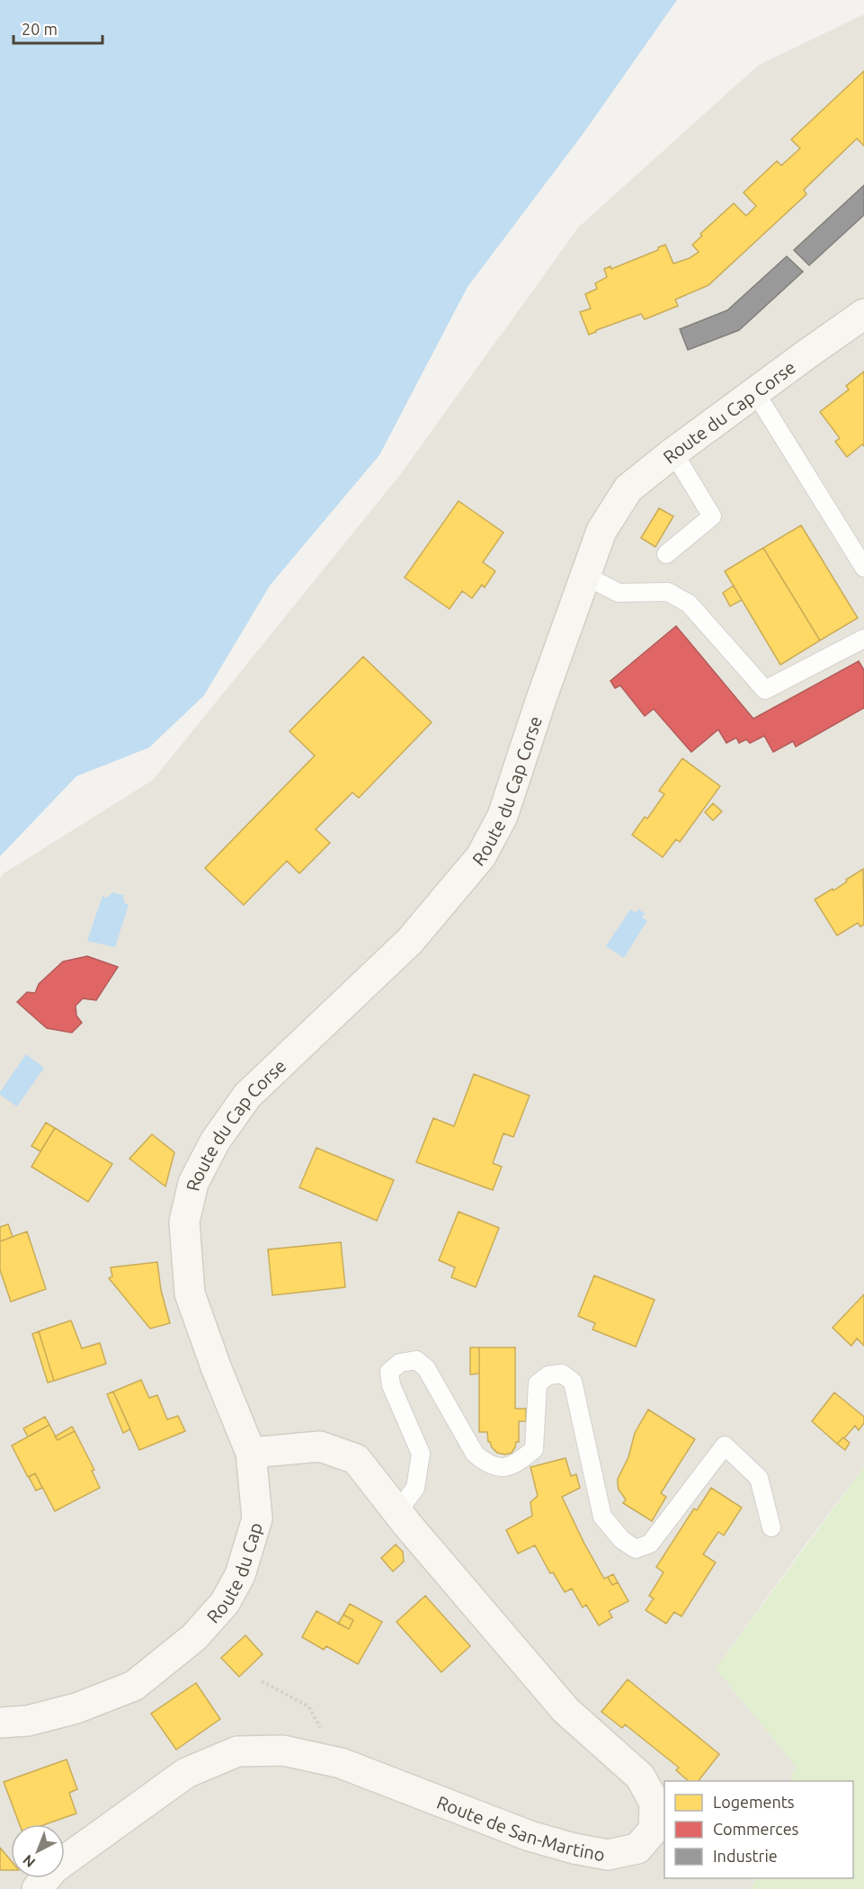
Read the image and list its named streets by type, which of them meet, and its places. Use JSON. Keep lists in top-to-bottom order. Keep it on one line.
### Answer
{"streets":{"main road":["Route du Cap Corse","Route du Cap","Route de San-Martino"]},"crossings":[["Route du Cap Corse","Route du Cap"],["Route du Cap","Route de San-Martino"]],"legend":["Logements","Commerces","Industrie"],"scale_bar":"20 m","north":"bottom left"}
